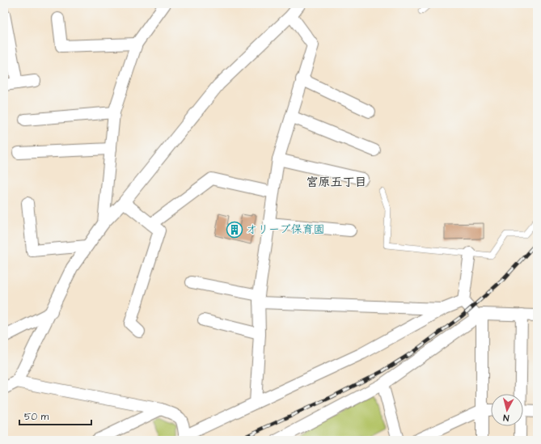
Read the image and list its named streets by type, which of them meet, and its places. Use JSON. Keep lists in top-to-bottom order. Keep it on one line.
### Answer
{"districts":["宮原五丁目"],"places":{"building":["オリーブ保育園"]},"scale_bar":"50 m","north":"bottom"}
